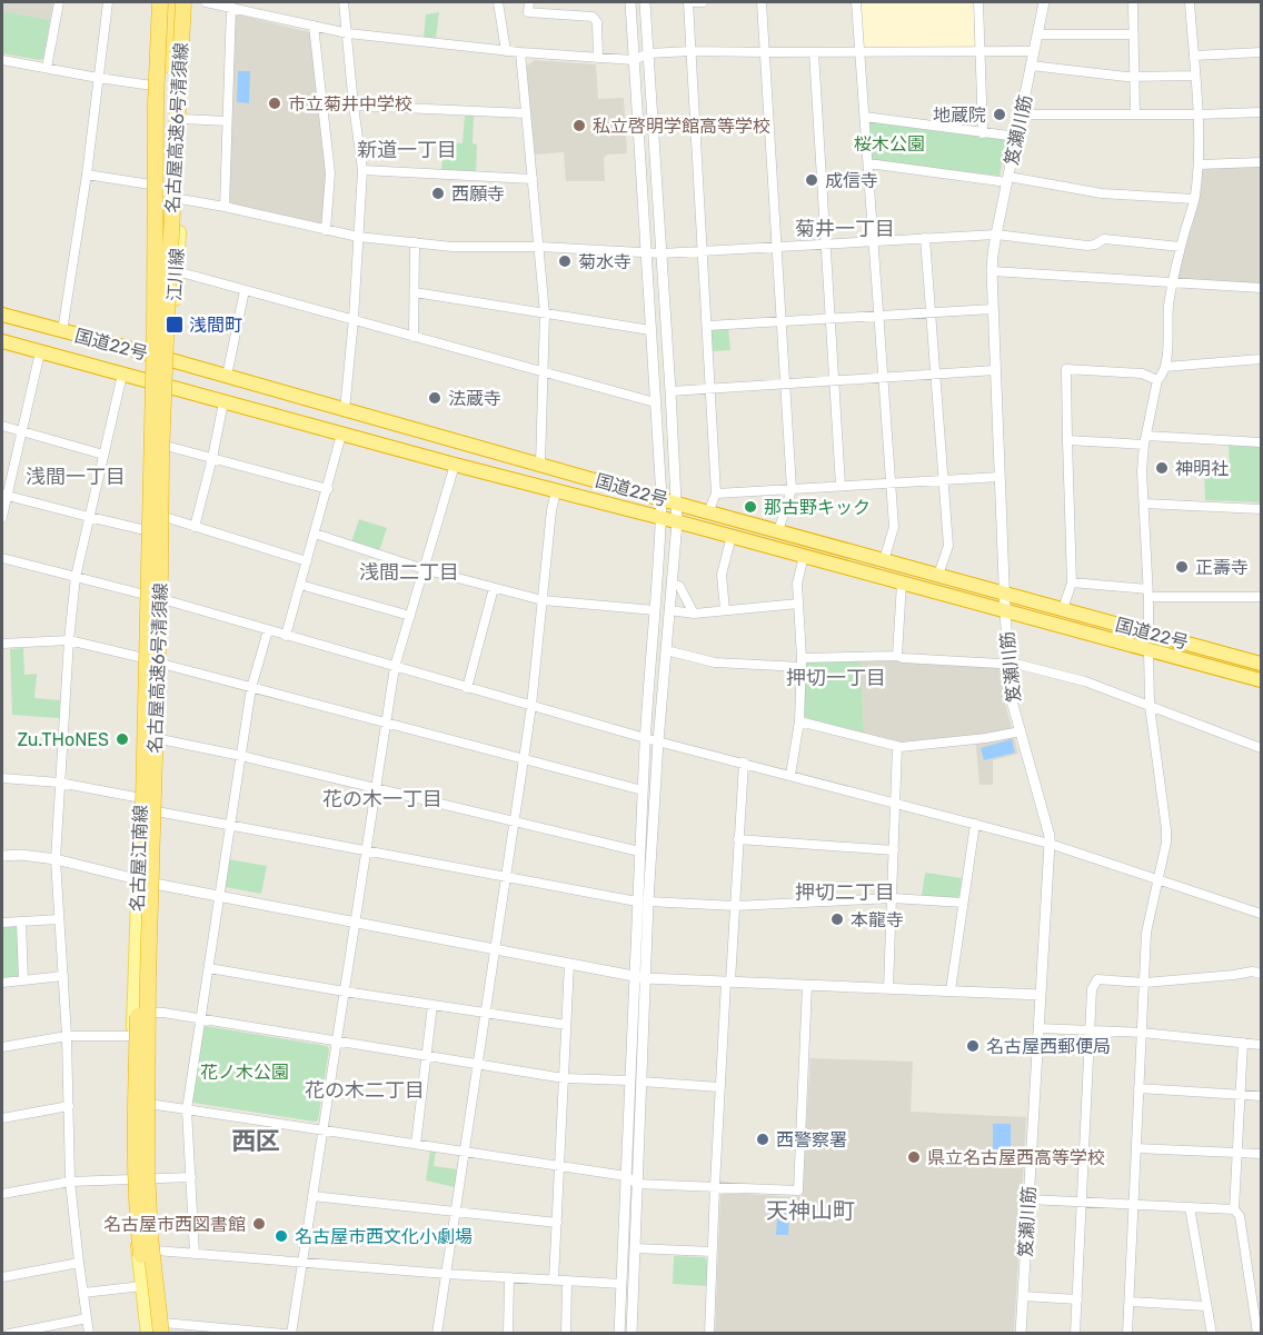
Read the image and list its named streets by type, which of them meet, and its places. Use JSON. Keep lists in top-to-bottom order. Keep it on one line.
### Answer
{"streets":{"highway":["名古屋高速6号清須線","国道22号"],"main road":["江川線","名古屋江南線"],"street":["笈瀬川筋"]},"crossings":[["名古屋高速6号清須線","江川線"],["名古屋高速6号清須線","名古屋江南線"],["笈瀬川筋","国道22号"],["江川線","国道22号"],["江川線","名古屋江南線"],["国道22号","名古屋江南線"]],"districts":["新道一丁目","菊井一丁目","浅間一丁目","浅間二丁目","押切一丁目","花の木一丁目","押切二丁目","花の木二丁目","西区","天神山町"],"parks":["桜木公園","花ノ木公園"],"places":{"other":["市立菊井中学校","地蔵院","私立啓明学館高等学校","成信寺","西願寺","菊水寺","法蔵寺","神明社","那古野キック","正壽寺","Zu.THoNES","本龍寺","名古屋西郵便局","西警察署","県立名古屋西高等学校","名古屋市西図書館","名古屋市西文化小劇場"],"transit":["浅間町"]}}
